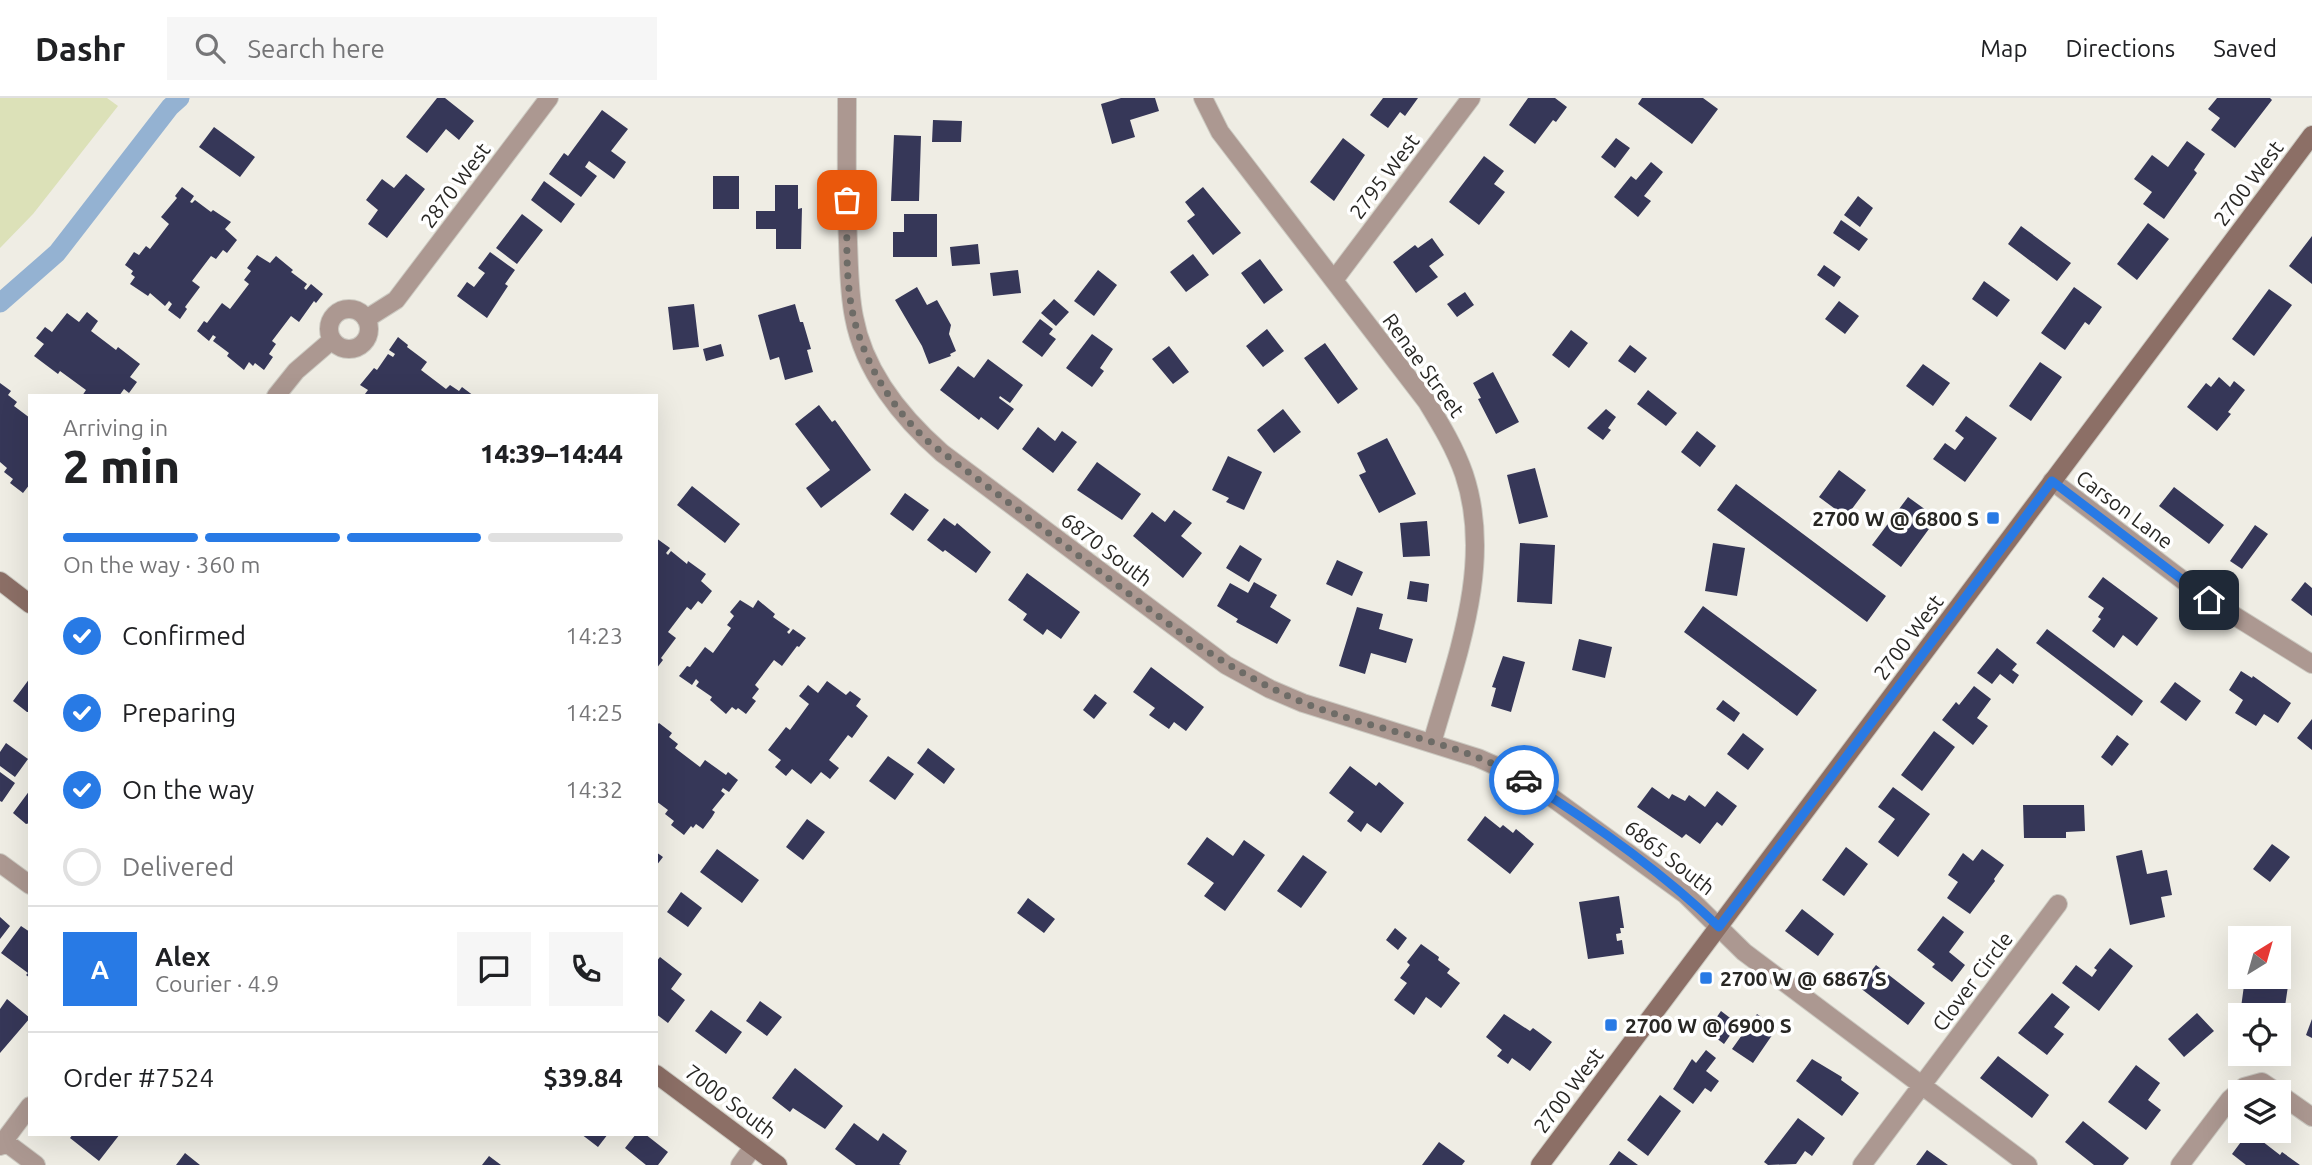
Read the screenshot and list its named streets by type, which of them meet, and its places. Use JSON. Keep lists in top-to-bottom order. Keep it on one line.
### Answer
{"streets":{"main road":["2700 West","7000 South"],"street":["2795 West","2870 West","Renae Street","Carson Lane","6870 South","6865 South","Clover Circle"]},"crossings":[["2795 West","Renae Street"],["2700 West","Carson Lane"],["2700 West","6865 South"],["Renae Street","6870 South"],["Renae Street","6865 South"],["6870 South","6865 South"],["6865 South","Clover Circle"]],"places":{"transit":["2700 W @ 6800 S","2700 W @ 6867 S","2700 W @ 6900 S"]},"north":"top right","page":{"header":"Dashr","search":"Search here","nav":["Map","Directions","Saved"],"heading":["2 min","Arriving in","14:39–14:44"],"panel":["Alex","Courier · 4.9","Order #7524","$39.84"],"bar":"On the way · 360 m","list":[["Confirmed","14:23"],["Preparing","14:25"],["On the way","14:32"],"Delivered"],"round":"A"}}
